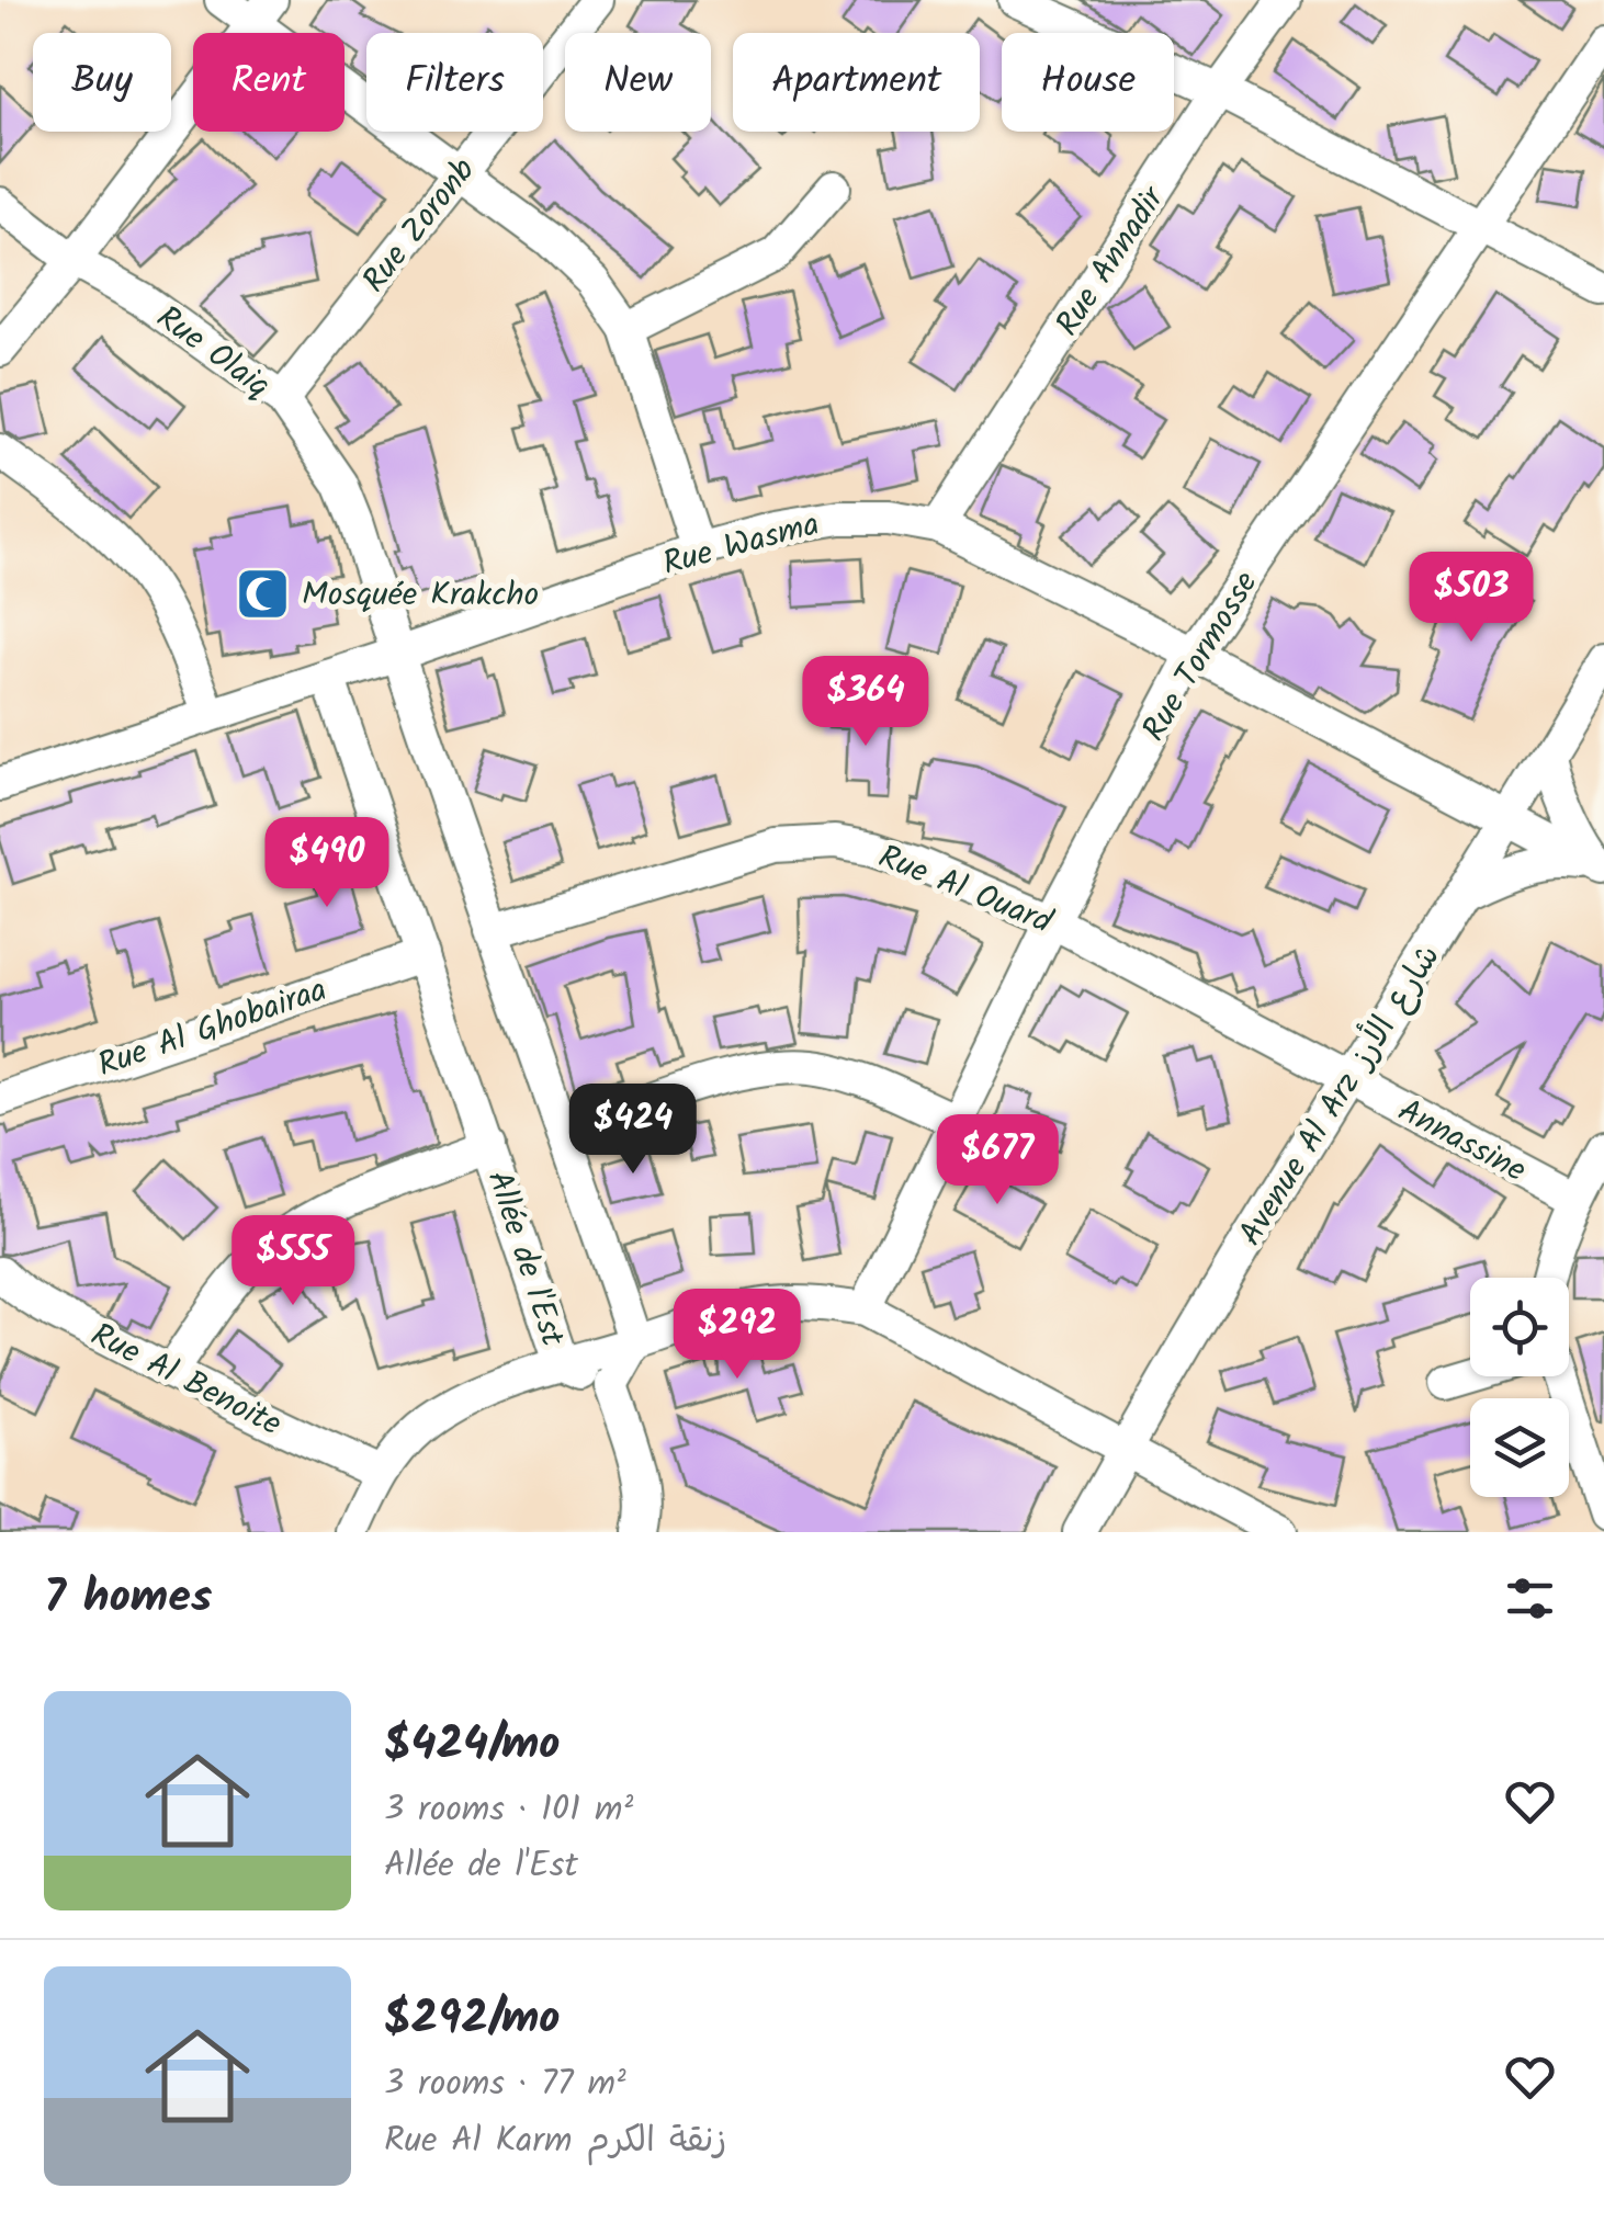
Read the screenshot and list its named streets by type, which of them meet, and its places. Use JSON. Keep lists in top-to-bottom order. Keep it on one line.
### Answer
{"streets":{"street":["Rue Zoronb","Rue Annadir","Rue Olaiq","Rue Wasma","Rue Tormosse","Rue Al Ouard","Rue Al Ghobairaa","Avenue Al Arz شارع الأرز","Annassine","Allée de l'Est","Rue Al Benoite"]},"crossings":[["Rue Zoronb","Rue Olaiq"],["Rue Annadir","Rue Wasma"],["Rue Olaiq","Rue Wasma"],["Rue Wasma","Rue Tormosse"],["Rue Wasma","Avenue Al Arz شارع الأرز"],["Rue Wasma","Allée de l'Est"],["Rue Tormosse","Rue Al Ouard"],["Rue Al Ouard","Avenue Al Arz شارع الأرز"],["Rue Al Ouard","Annassine"],["Rue Al Ghobairaa","Allée de l'Est"],["Avenue Al Arz شارع الأرز","Annassine"]],"places":{"mosque":["Mosquée Krakcho"]},"page":{"chip":["Buy","Rent","Filters","New","Apartment","House"],"price":["$503","$364","$490","$424","$677","$555","$292"],"heading":"7 homes","list":[{"name":"$424/mo","note":"3 rooms · 101 m² · Allée de l'Est"},{"name":"$292/mo","note":"3 rooms · 77 m² · Rue Al Karm زنقة الكرم"}]}}
